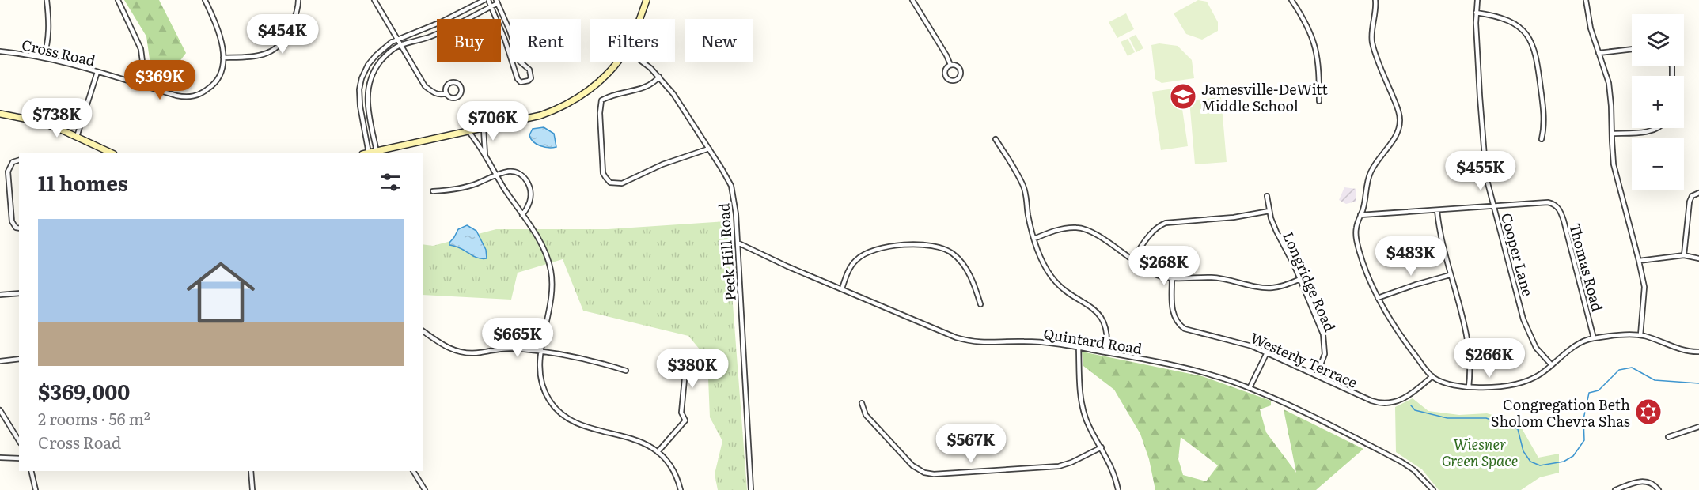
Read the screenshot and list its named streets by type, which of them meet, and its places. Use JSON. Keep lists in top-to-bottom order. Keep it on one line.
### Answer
{"streets":{"street":["Cross Road","Peck Hill Road","Cooper Lane","Thomas Road","Longridge Road","Quintard Road","Westerly Terrace"]},"crossings":[["Peck Hill Road","Quintard Road"],["Cooper Lane","Thomas Road"],["Longridge Road","Westerly Terrace"]],"parks":["Wiesner Green Space"],"places":{"school or university":["Jamesville-DeWitt Middle School"],"synagogue":["Congregation Beth Sholom Chevra Shas"]},"page":{"map_buttons":["+","−"],"price":["$454K","$369K","$738K","$706K","$455K","$483K","$268K","$665K","$266K","$380K","$567K"],"chip":["Buy","Rent","Filters","New"],"heading":"11 homes","list":[{"name":"$369,000","note":"2 rooms · 56 m² · Cross Road"}]}}
